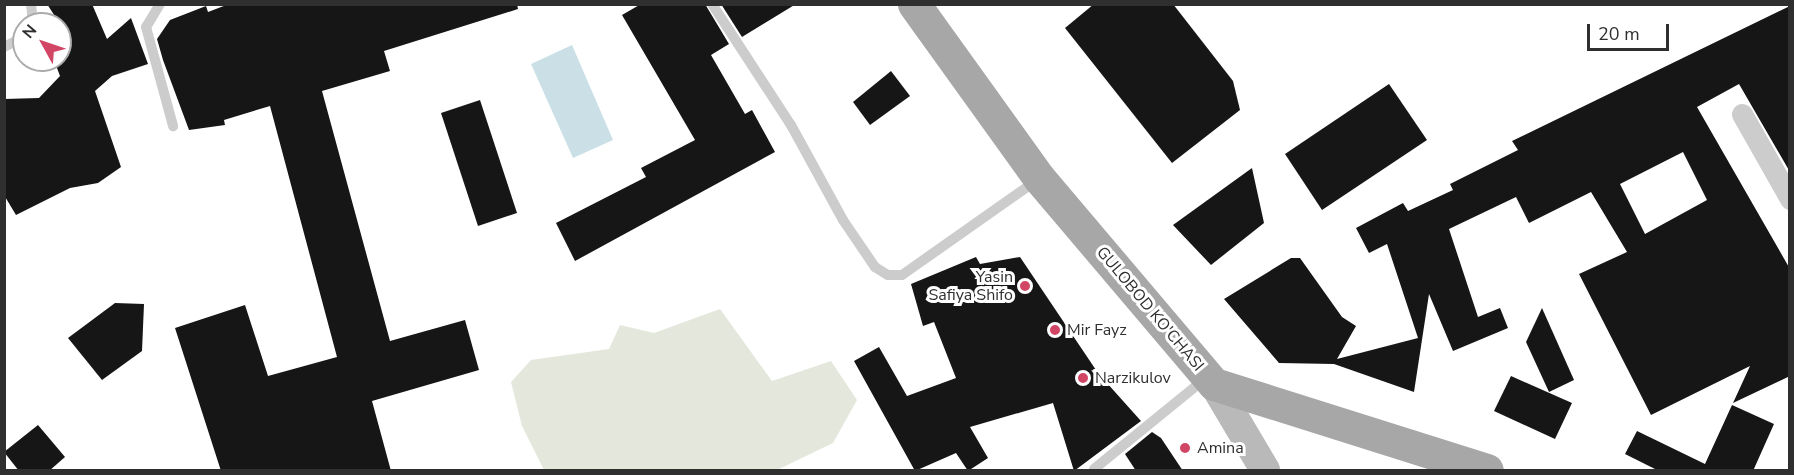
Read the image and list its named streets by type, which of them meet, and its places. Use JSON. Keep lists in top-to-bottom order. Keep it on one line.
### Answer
{"streets":{"main road":["GULOBOD KO'CHASI"]},"places":["Yasin Safiya Shifo","Mir Fayz","Narzikulov","Amina"],"scale_bar":"20 m","north":"top left"}
